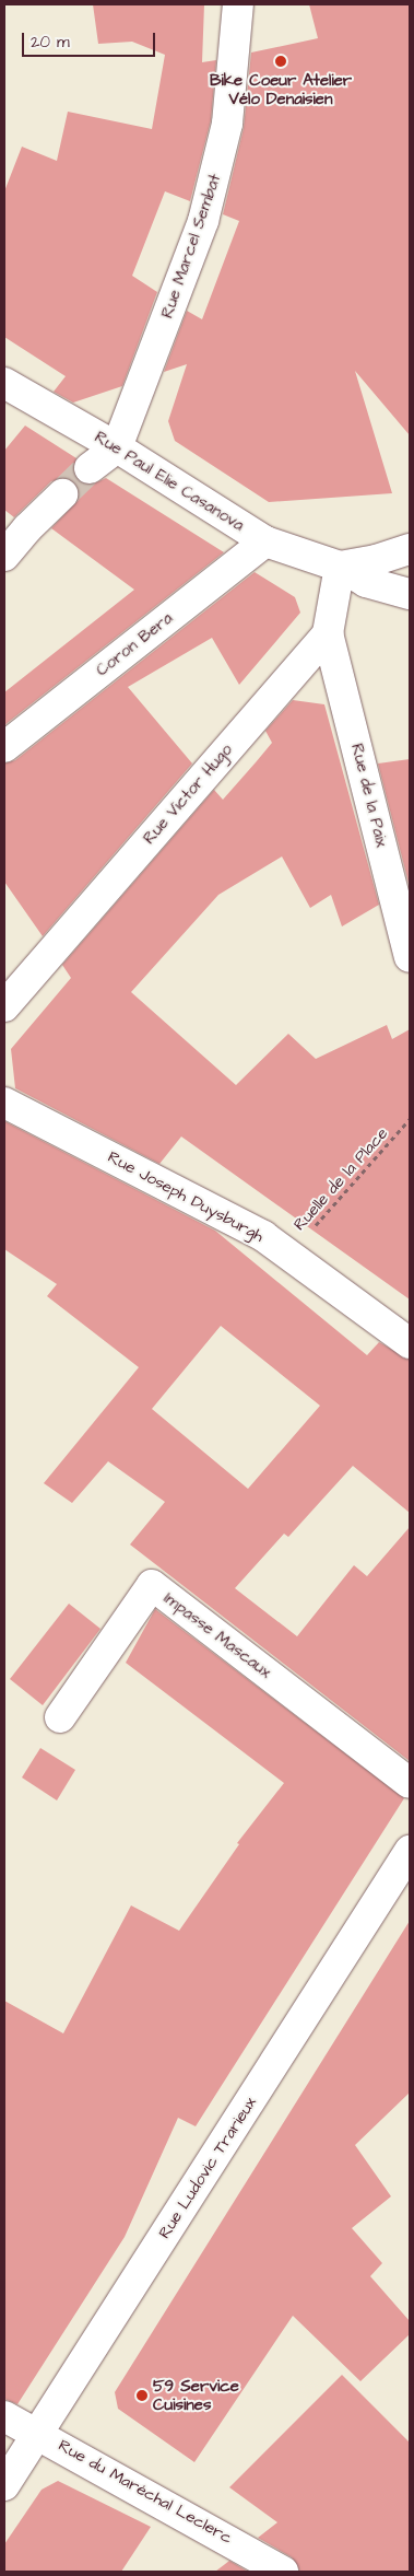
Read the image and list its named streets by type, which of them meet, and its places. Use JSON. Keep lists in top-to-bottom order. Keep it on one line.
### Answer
{"streets":{"street":["Rue Marcel Sembat","Rue Paul Elie Casanova","Coron Bera","Rue Victor Hugo","Rue de la Paix","Rue Joseph Duysburgh","Impasse Mascaux","Rue Ludovic Trarieux","Rue du Maréchal Leclerc"],"path":["Ruelle de la Place"]},"crossings":[["Rue Marcel Sembat","Rue Paul Elie Casanova"],["Rue Paul Elie Casanova","Coron Bera"],["Rue Victor Hugo","Rue de la Paix"],["Ruelle de la Place","Rue Joseph Duysburgh"],["Rue Ludovic Trarieux","Rue du Maréchal Leclerc"]],"places":["Bike Coeur Atelier Vélo Denaisien","59 Service Cuisines"],"scale_bar":"20 m"}
